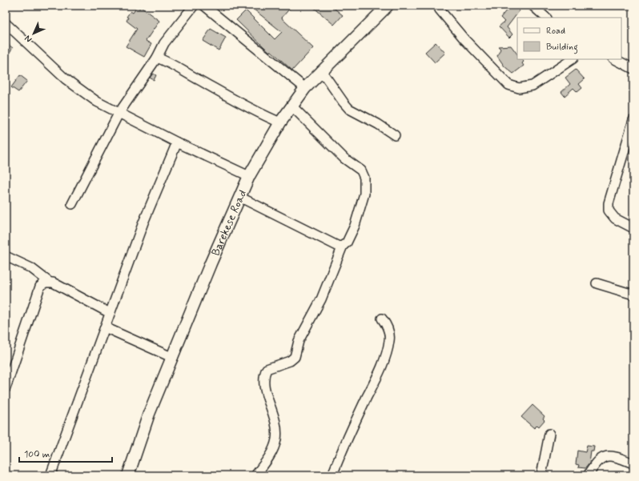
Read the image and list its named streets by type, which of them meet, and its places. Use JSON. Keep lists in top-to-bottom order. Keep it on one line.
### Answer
{"streets":{"main road":["Barekese Road"]},"legend":["Road","Building"],"scale_bar":"100 m","north":"bottom left"}
